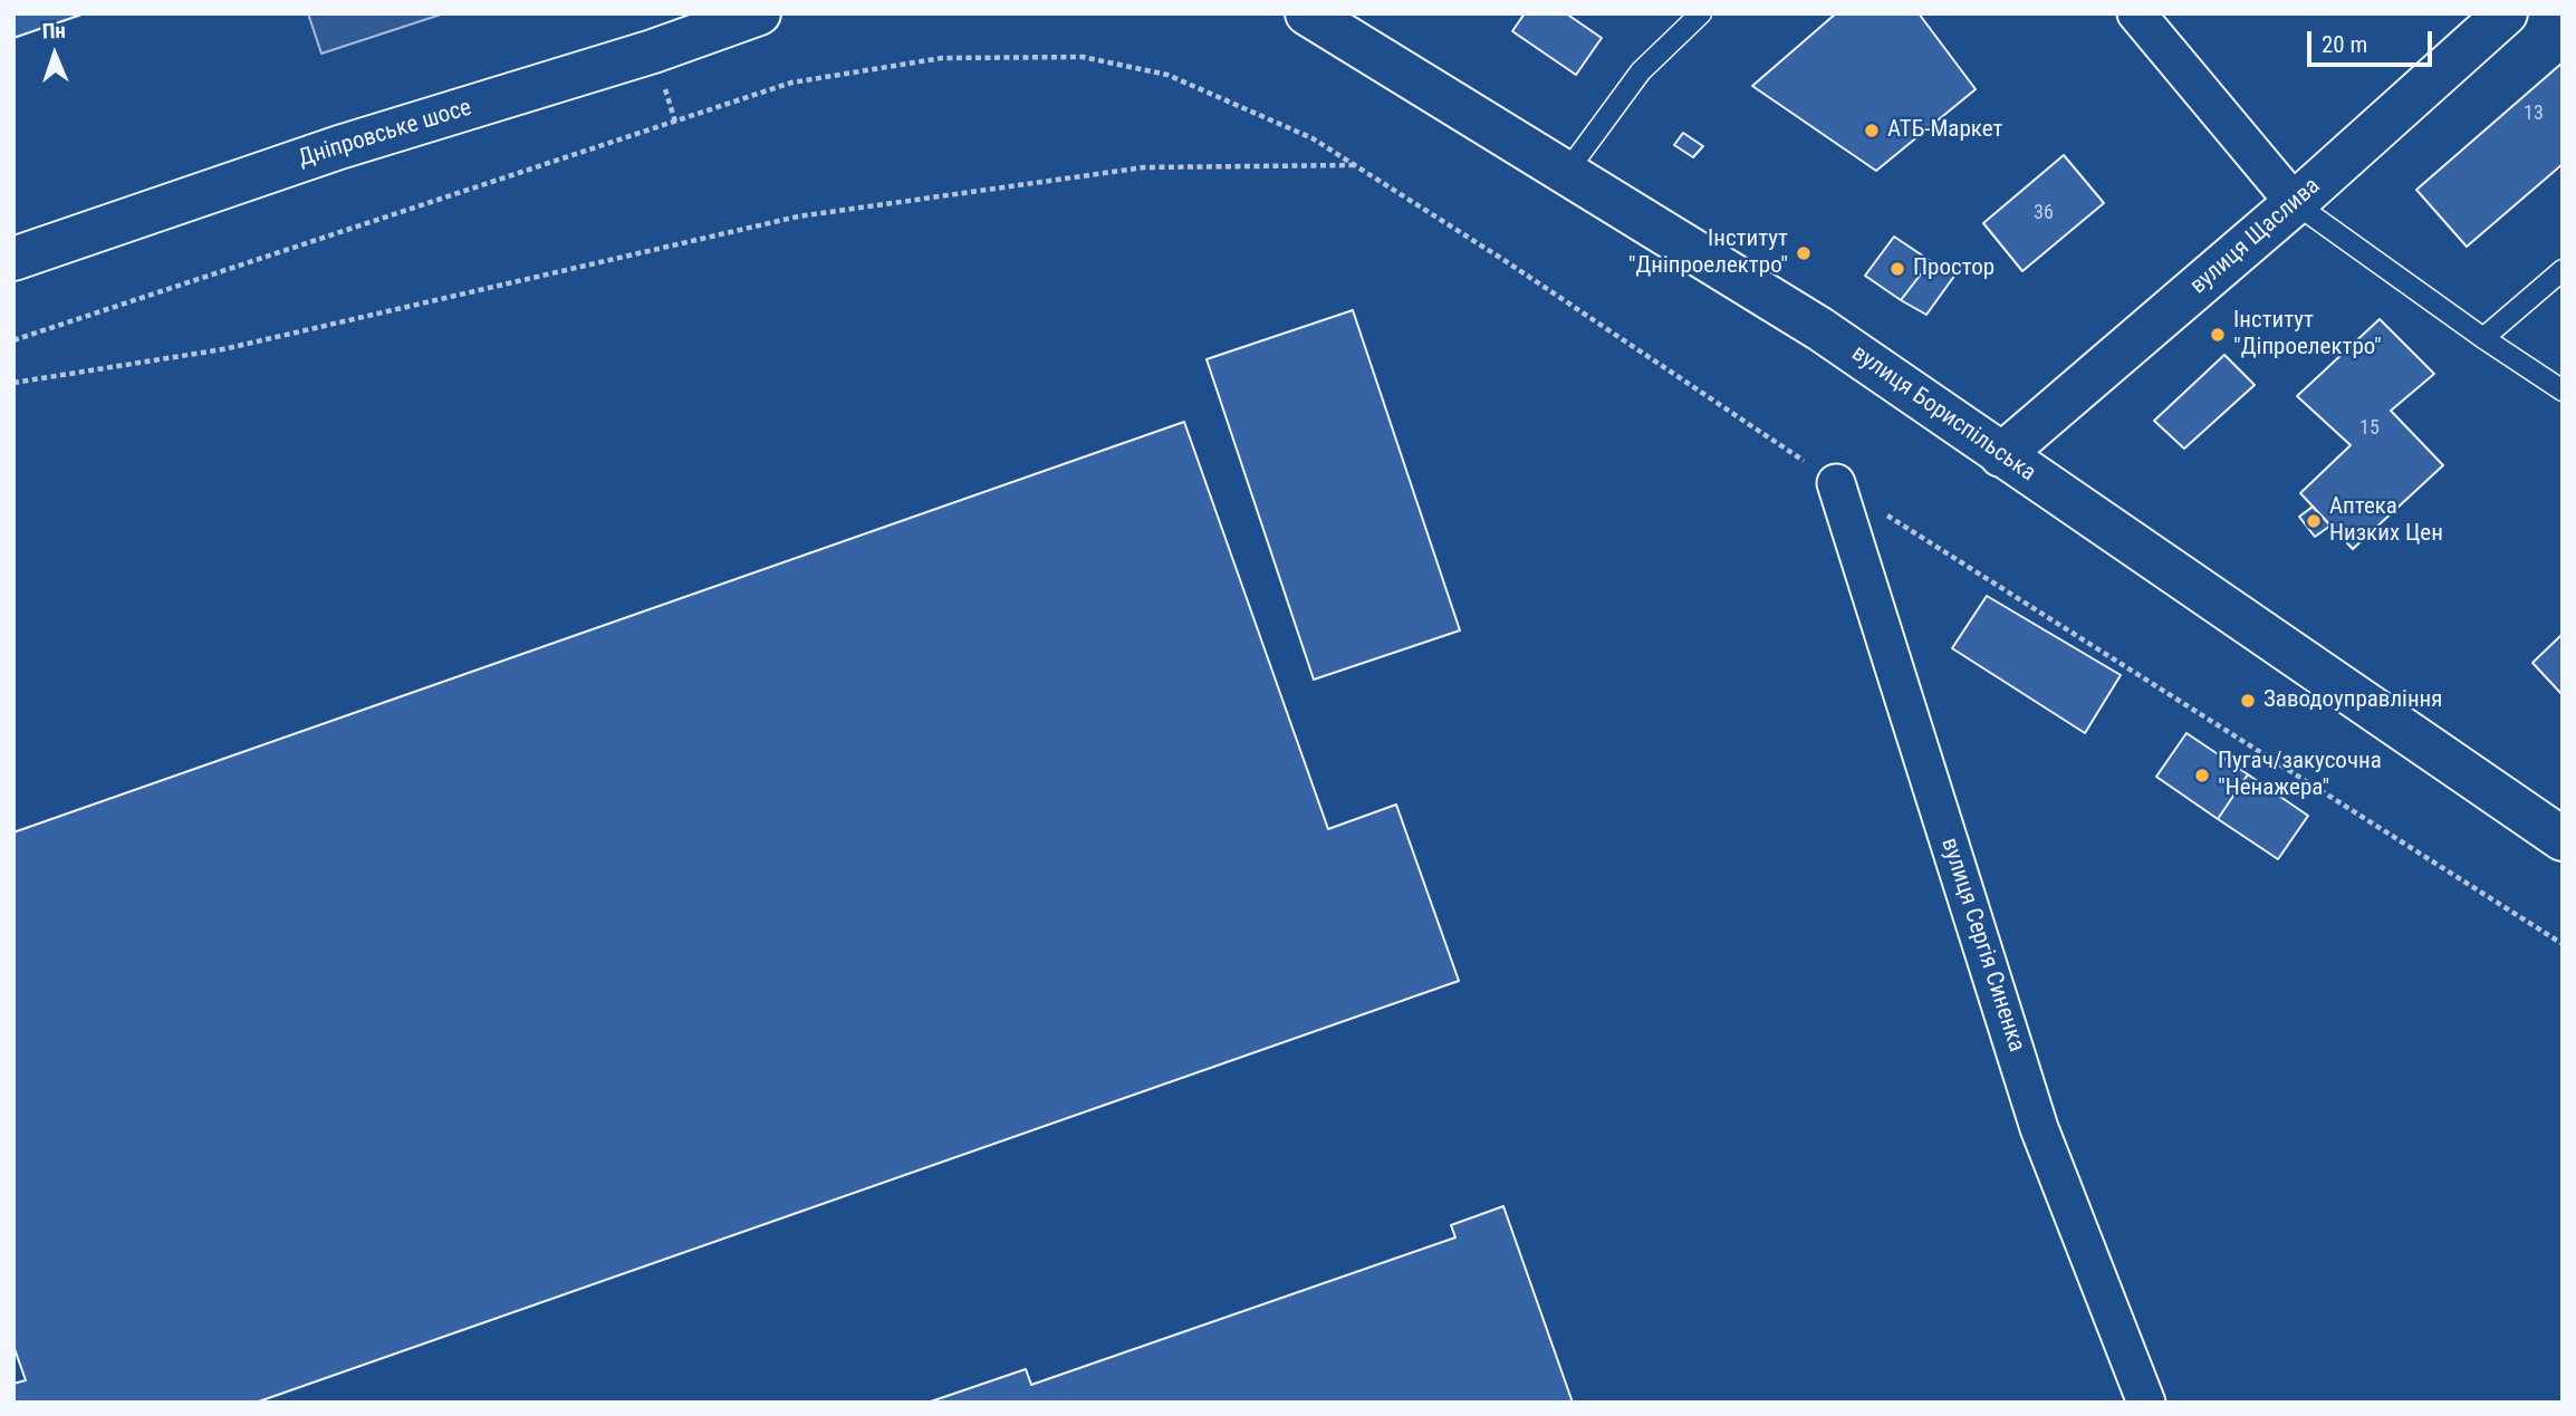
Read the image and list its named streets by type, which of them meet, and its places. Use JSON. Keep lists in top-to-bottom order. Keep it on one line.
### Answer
{"streets":{"main road":["Дніпровське шосе","вулиця Щаслива","вулиця Бориспільська"],"street":["вулиця Сергія Синенка"]},"crossings":[["вулиця Щаслива","вулиця Бориспільська"]],"places":["АТБ-Маркет","Інститут \"Дніпроелектро\"","Простор","Інститут \"Діпроелектро\"","Аптека Низких Цен","Заводоуправління","Пугач/закусочна \"Ненажера\""],"house_numbers":["13","36","15"],"scale_bar":"20 m","north":"top"}
